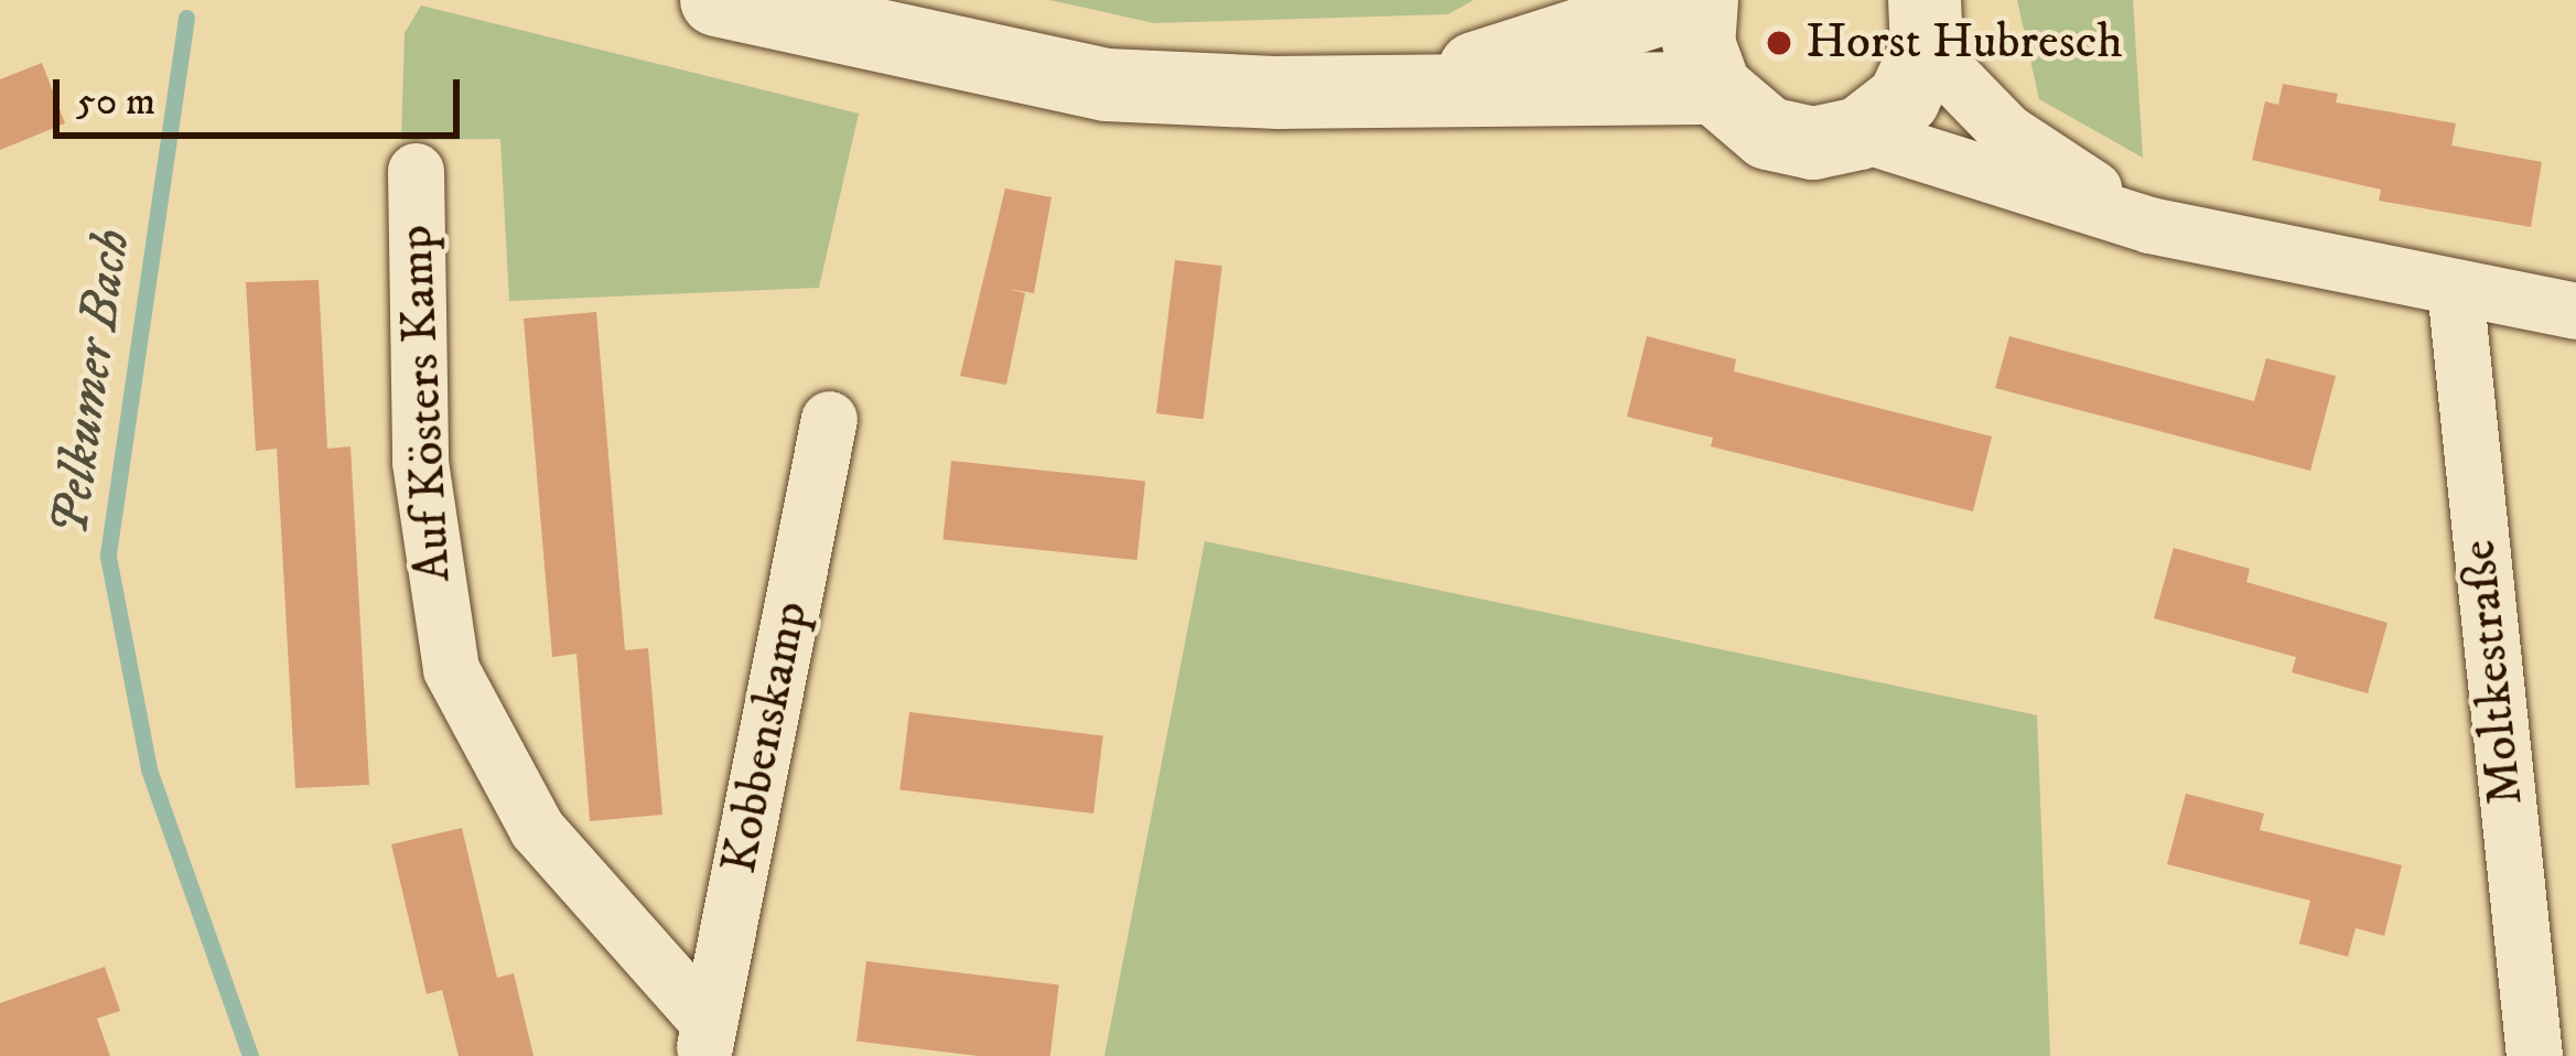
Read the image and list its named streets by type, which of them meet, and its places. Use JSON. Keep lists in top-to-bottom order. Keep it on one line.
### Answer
{"streets":{"street":["Auf Kösters Kamp","Moltkestraße","Kobbenskamp"]},"crossings":[["Auf Kösters Kamp","Kobbenskamp"]],"water":["Pelkumer Bach"],"places":["Horst Hubresch"],"scale_bar":"50 m"}
